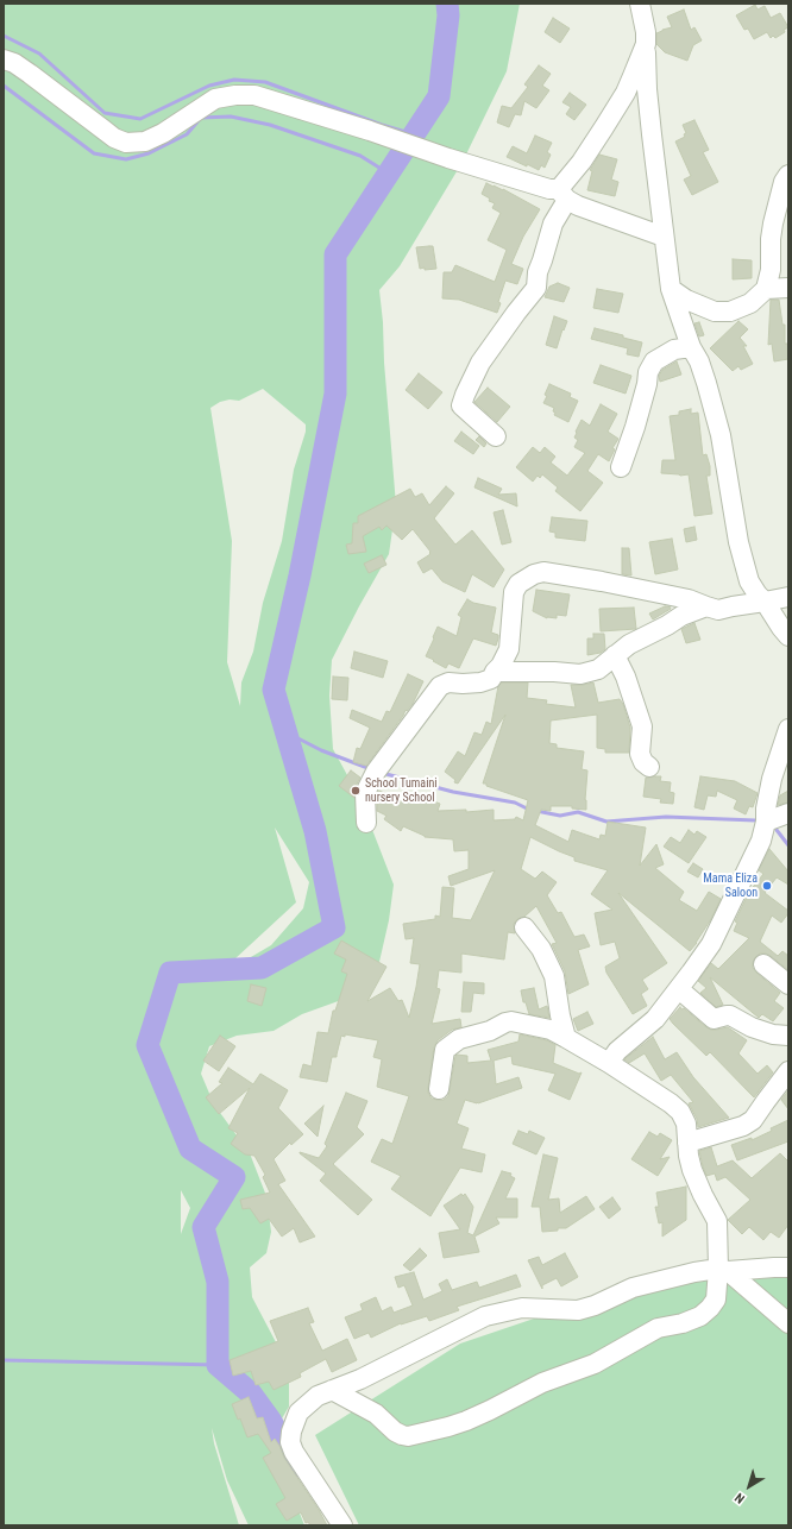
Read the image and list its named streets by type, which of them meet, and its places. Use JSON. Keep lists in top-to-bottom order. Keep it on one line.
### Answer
{"places":["School Tumaini nursery School","Mama Eliza Saloon"],"north":"bottom left"}
